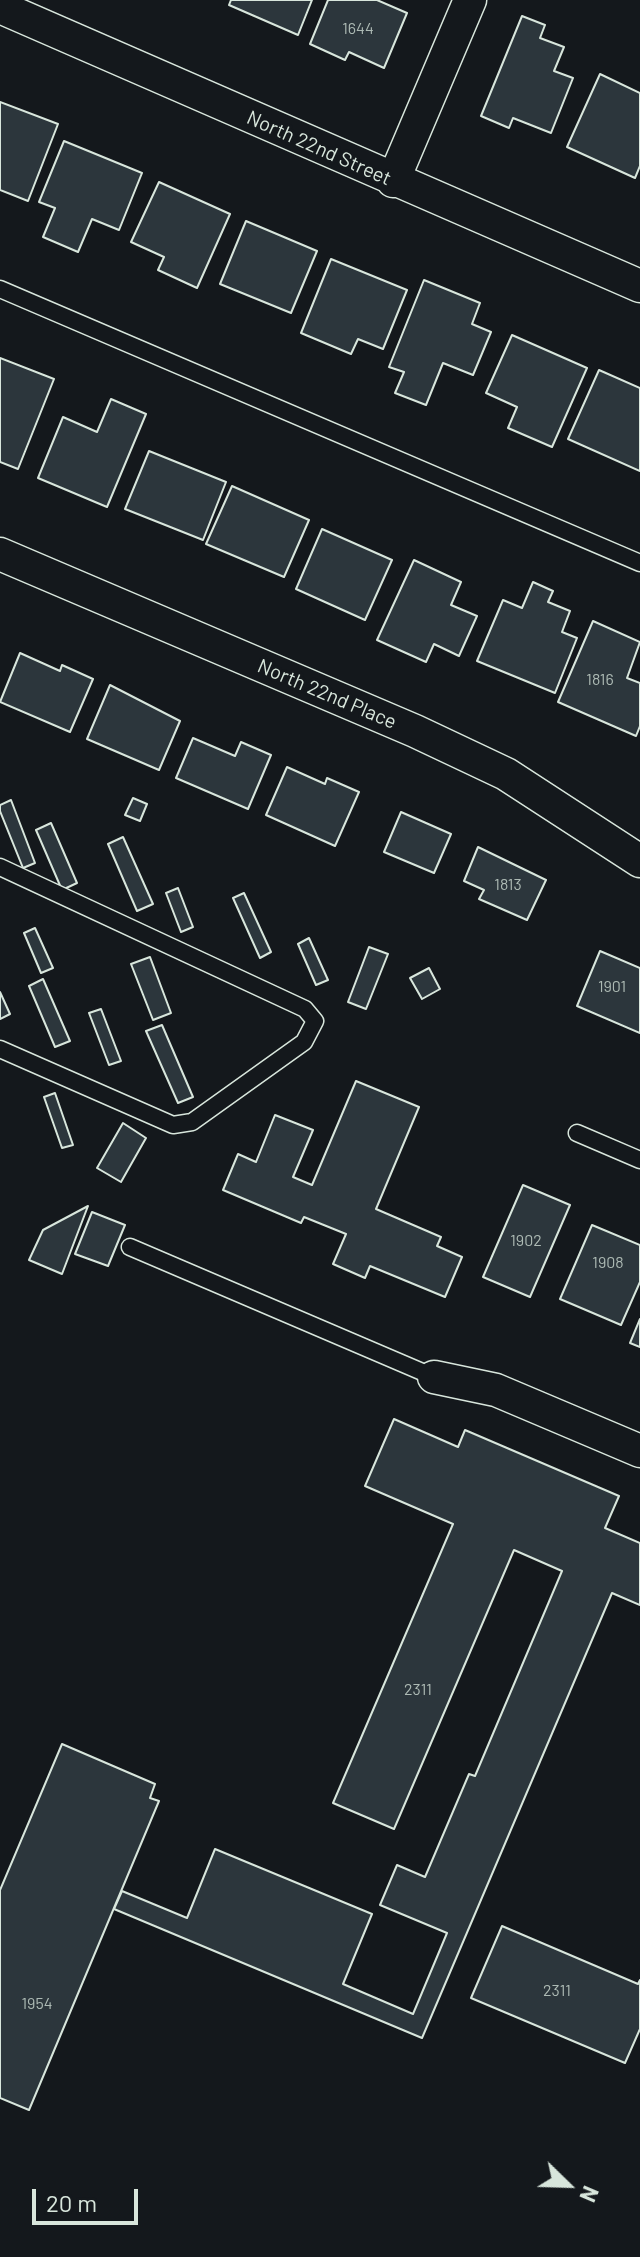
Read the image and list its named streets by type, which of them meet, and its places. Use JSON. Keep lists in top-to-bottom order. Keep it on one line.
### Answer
{"streets":{"street":["North 22nd Street","North 22nd Place"]},"house_numbers":["1644","1816","1813","1901","1902","1908","2311","2311","1954"],"scale_bar":"20 m","north":"bottom right"}
